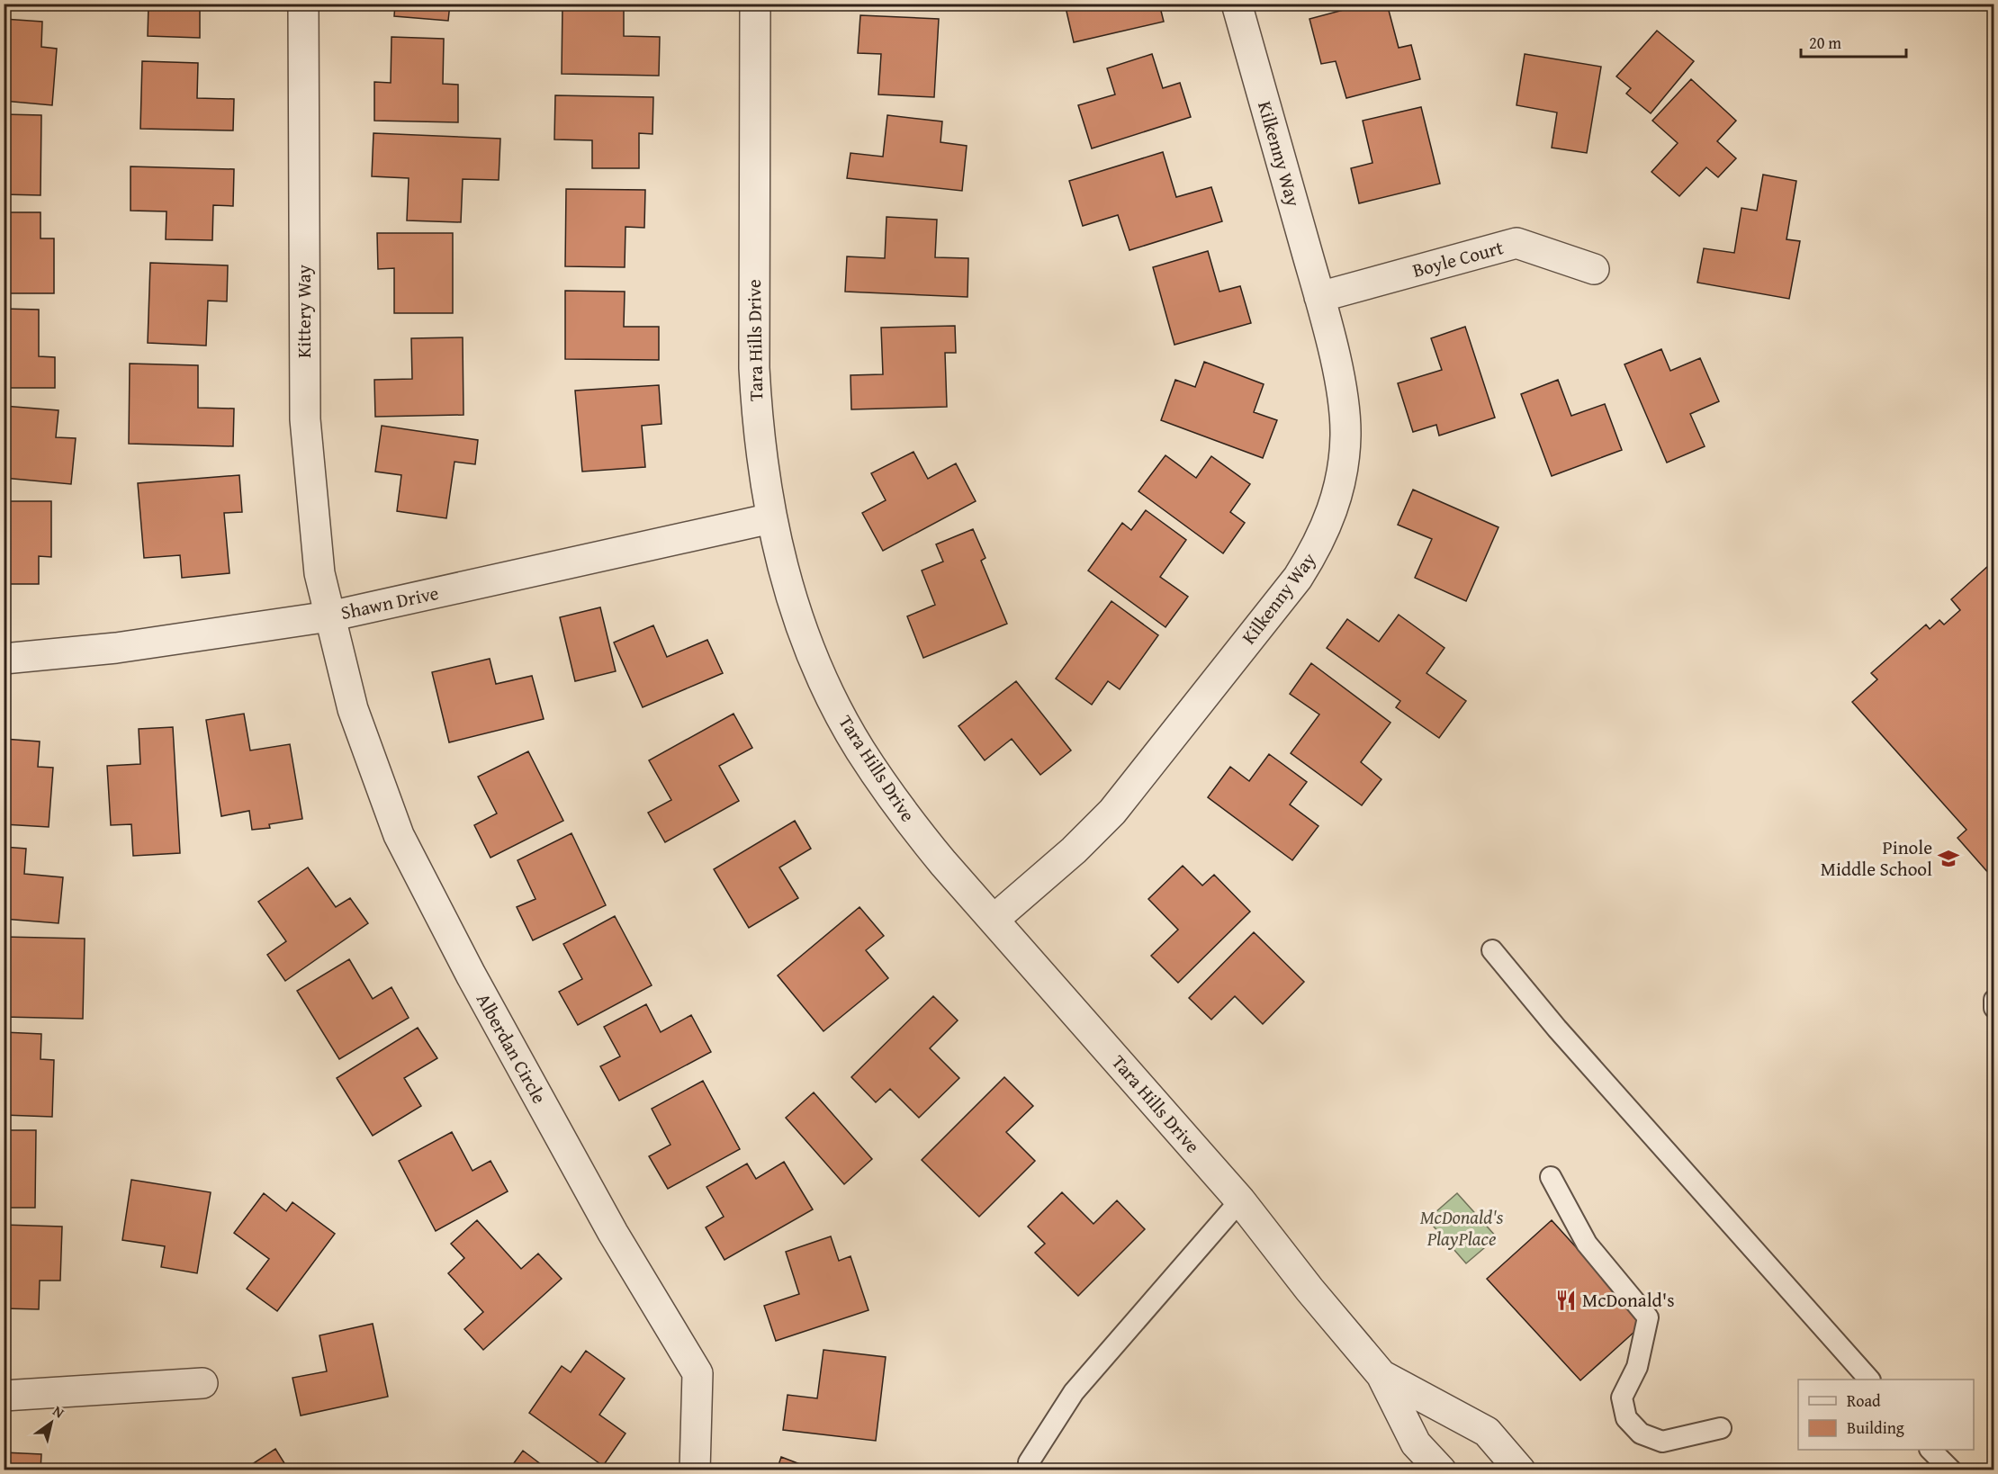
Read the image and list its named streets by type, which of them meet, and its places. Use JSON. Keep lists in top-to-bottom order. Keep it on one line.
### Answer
{"streets":{"street":["Kilkenny Way","Boyle Court","Kittery Way","Tara Hills Drive","Shawn Drive","Alberdan Circle"]},"crossings":[["Kilkenny Way","Boyle Court"],["Kilkenny Way","Tara Hills Drive"],["Kittery Way","Shawn Drive"],["Kittery Way","Alberdan Circle"],["Tara Hills Drive","Shawn Drive"],["Shawn Drive","Alberdan Circle"]],"parks":["McDonald's PlayPlace"],"places":{"school or university":["Pinole Middle School"],"restaurant":["McDonald's"]},"legend":["Road","Building"],"scale_bar":"20 m","north":"top right"}
